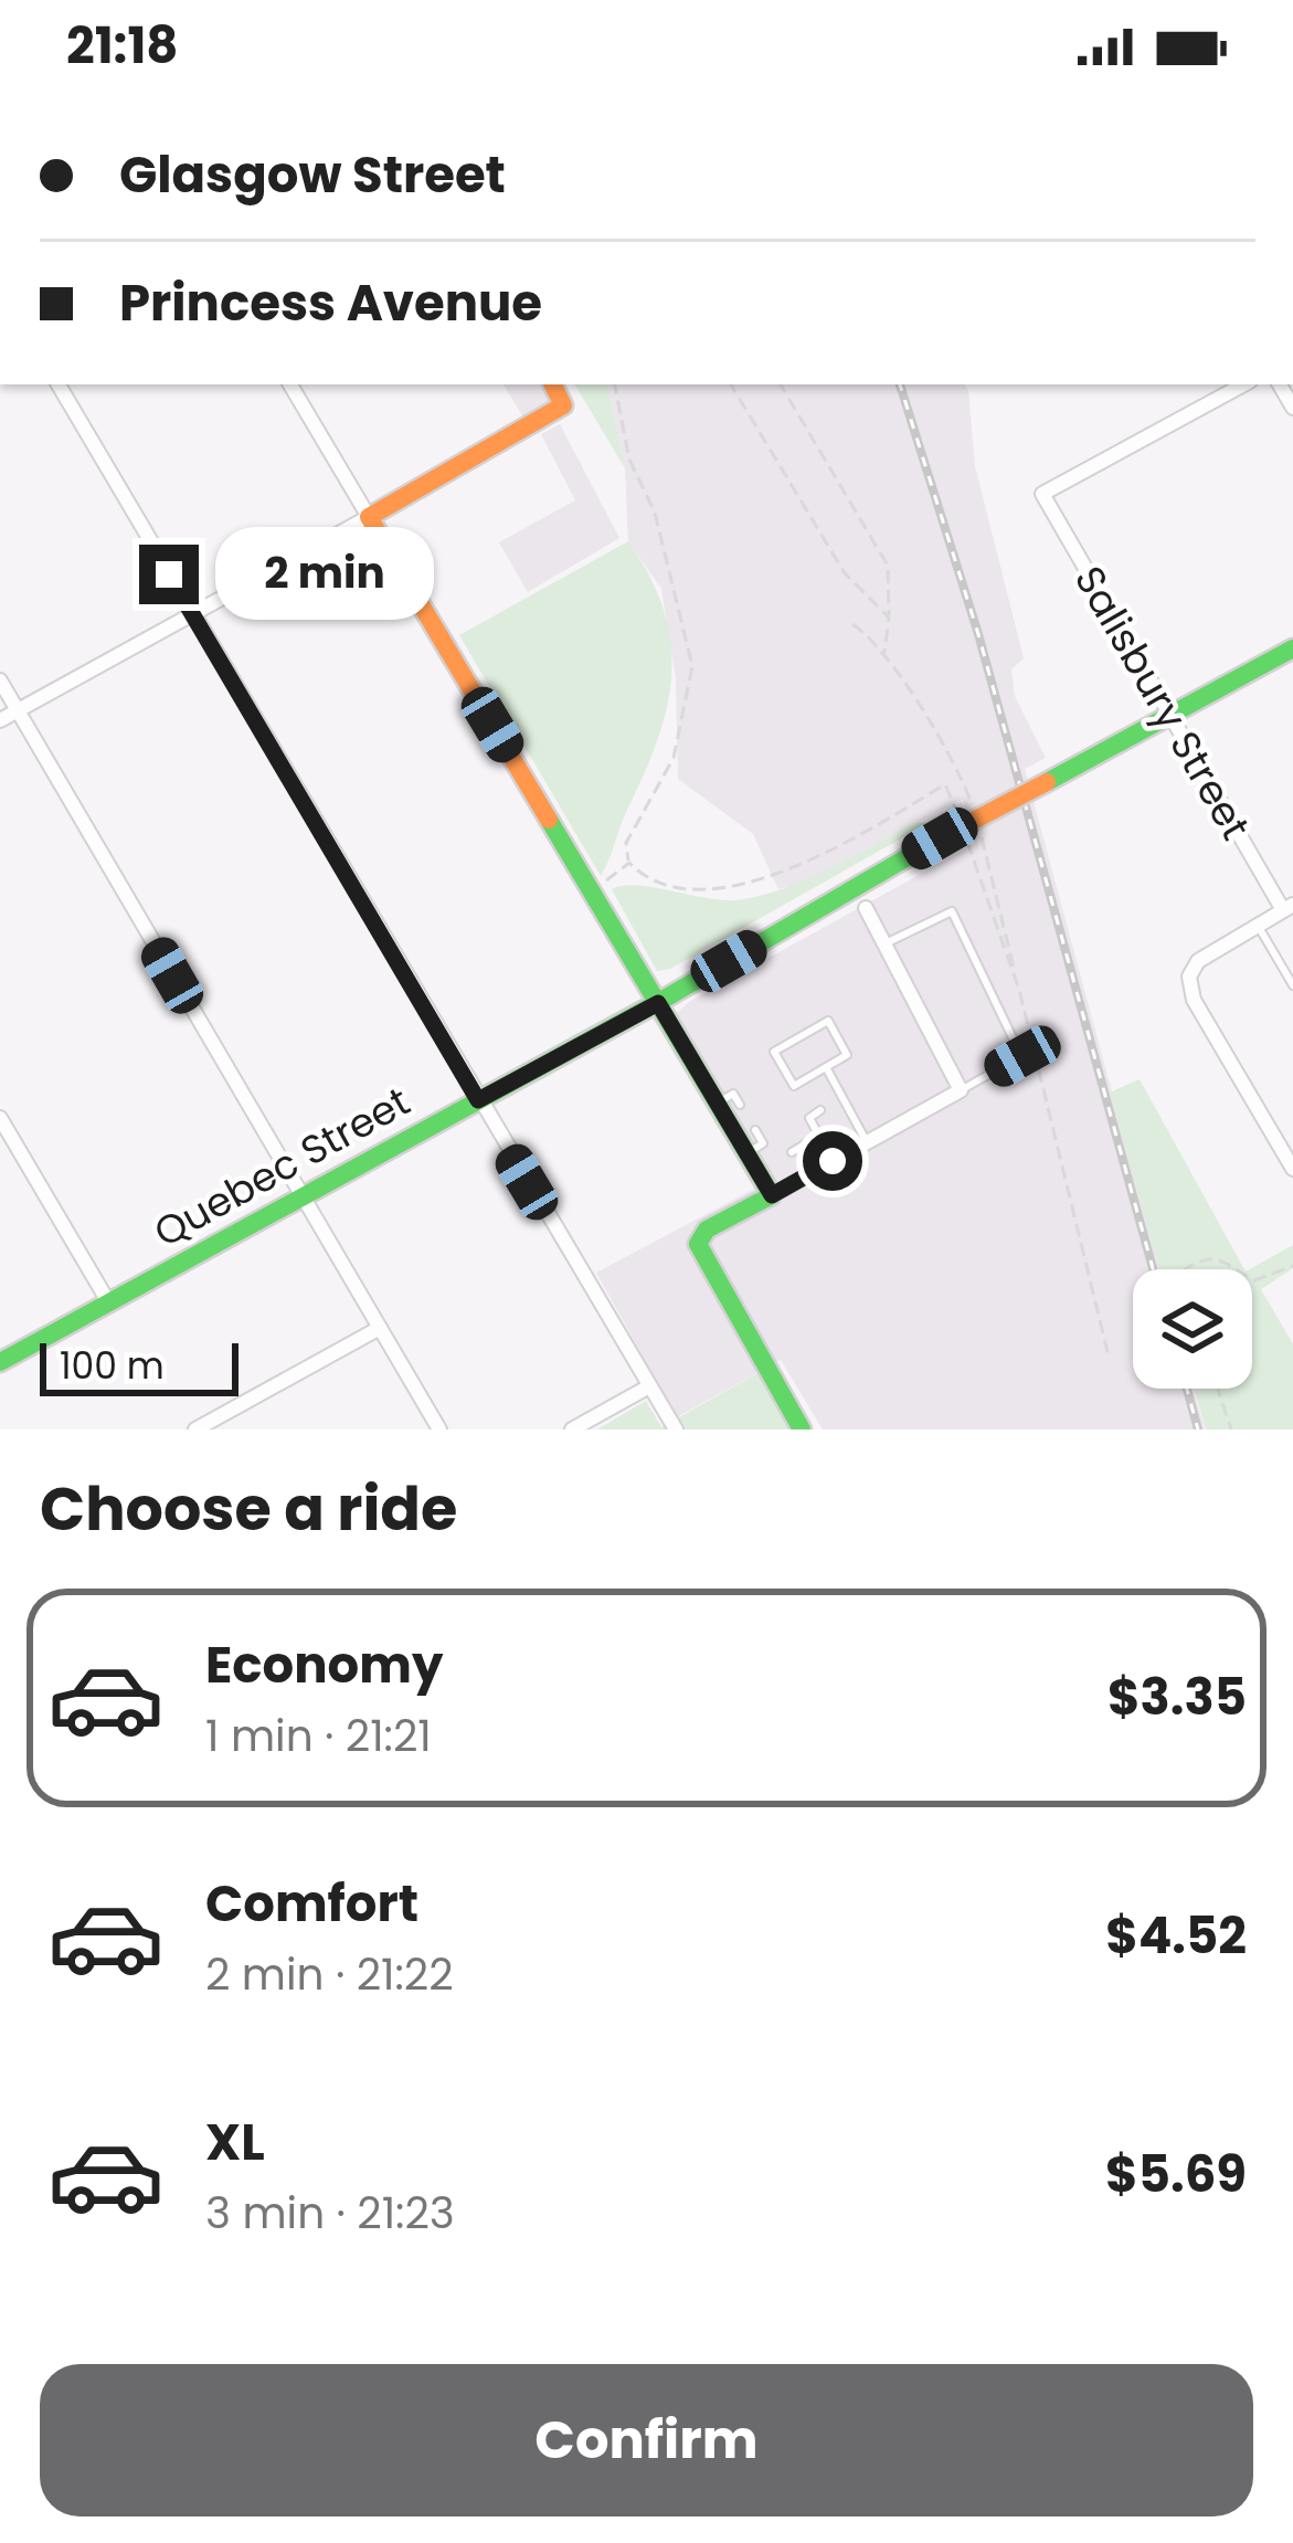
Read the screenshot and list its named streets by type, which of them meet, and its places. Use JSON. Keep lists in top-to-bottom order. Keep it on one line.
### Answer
{"streets":{"street":["Salisbury Street","Quebec Street"]},"crossings":[["Salisbury Street","Quebec Street"]],"scale_bar":"100 m","page":{"status":"21:18","banner":["Glasgow Street","Princess Avenue"],"bubble":"2 min","scale":"100 m","heading":"Choose a ride","list":[{"name":"Economy","note":"1 min · 21:21","value":"$3.35"},{"name":"Comfort","note":"2 min · 21:22","value":"$4.52"},{"name":"XL","note":"3 min · 21:23","value":"$5.69"}],"buttons":"Confirm"}}
